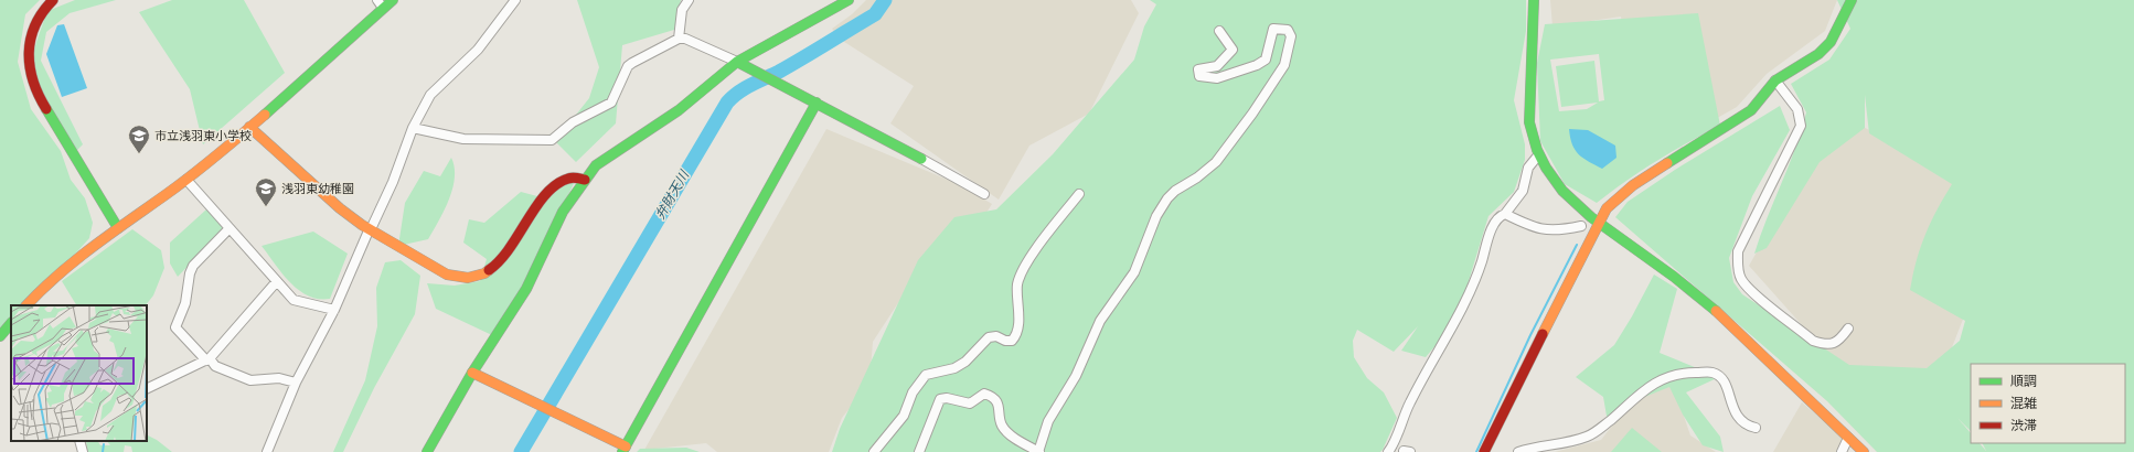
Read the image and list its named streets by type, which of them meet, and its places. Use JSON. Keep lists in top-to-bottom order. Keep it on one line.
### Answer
{"water":["弁財天川"],"places":{"school or university":["市立浅羽東小学校","浅羽東幼稚園"]},"legend":["順調","混雑","渋滞"]}
